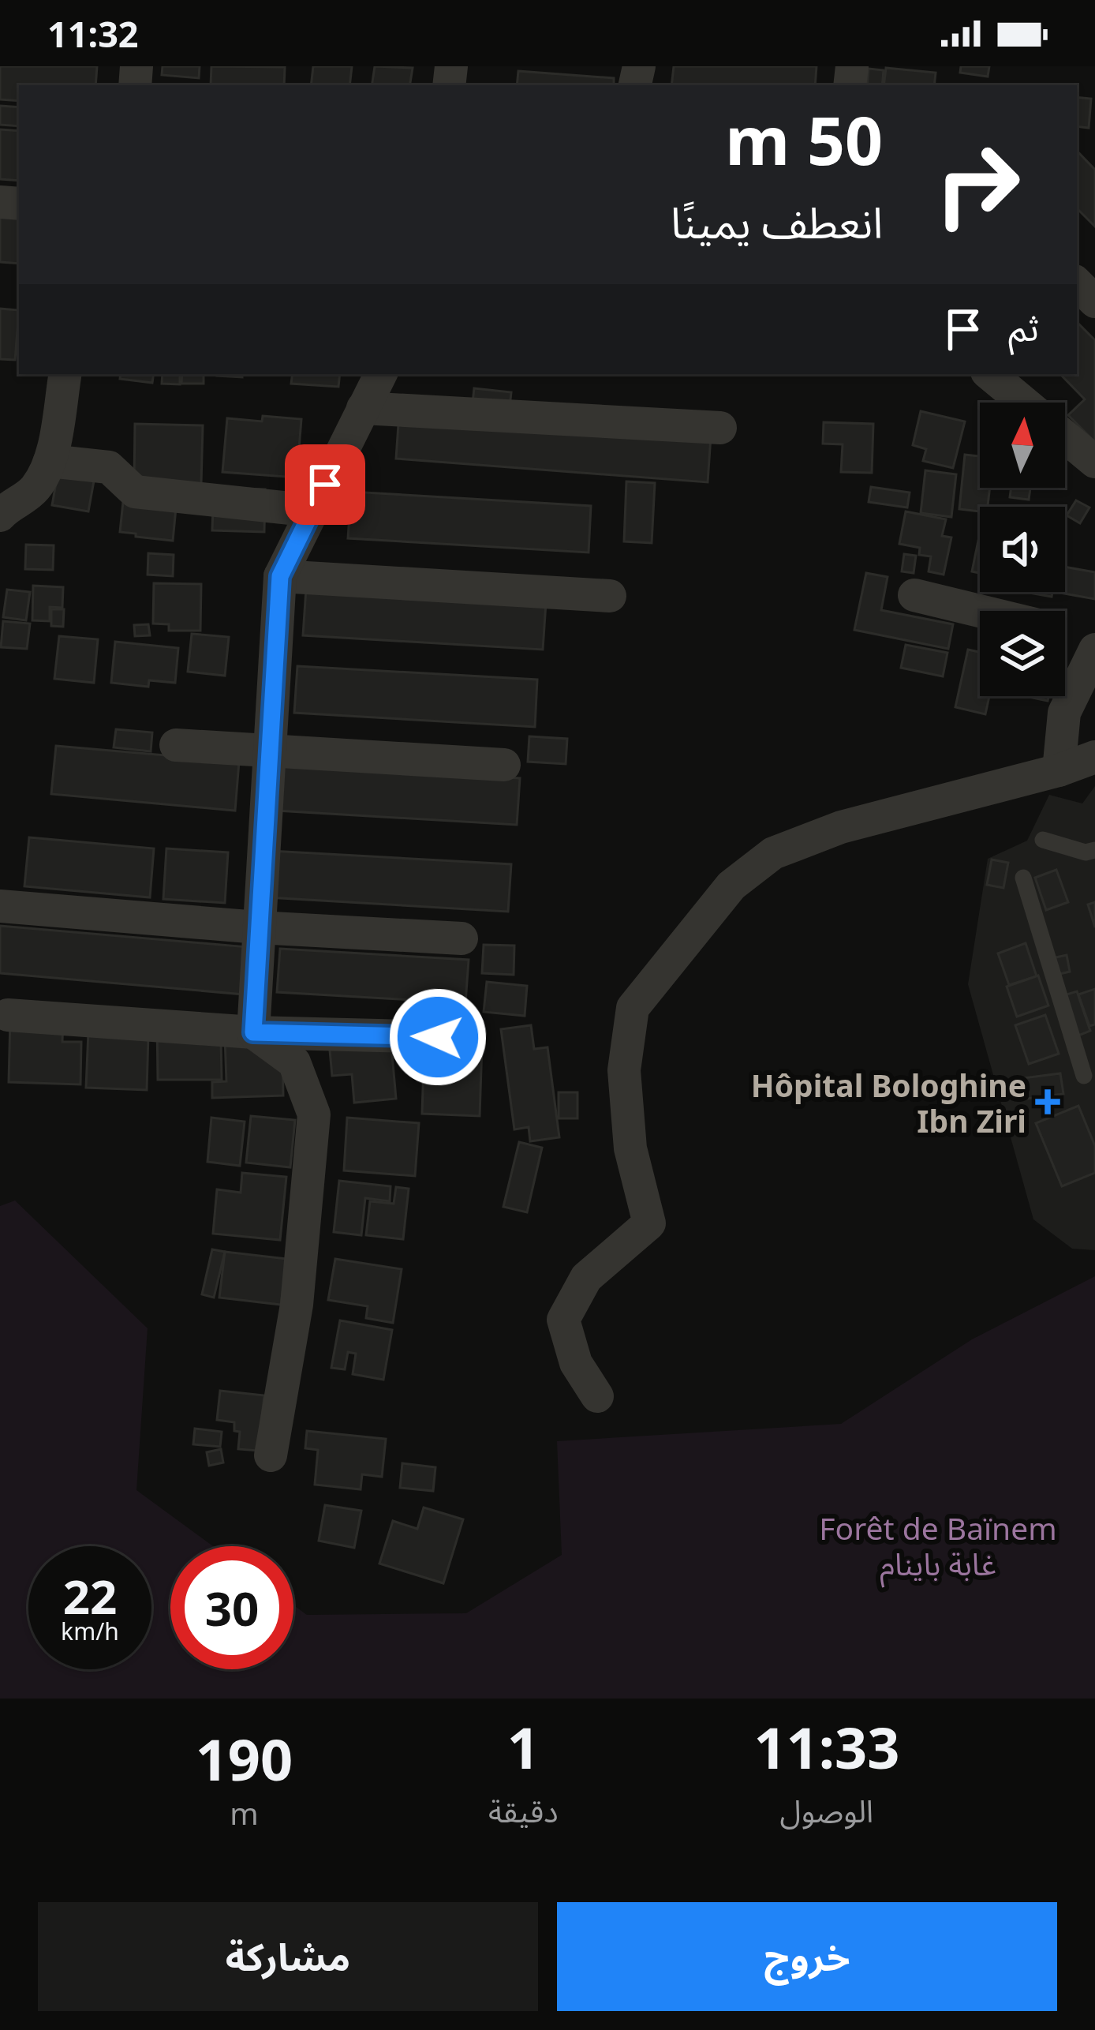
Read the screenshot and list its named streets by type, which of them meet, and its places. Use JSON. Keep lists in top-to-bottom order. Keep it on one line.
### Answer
{"parks":["Forêt de Baïnem غابة باينام"],"places":{"health":["Hôpital Bologhine Ibn Ziri"]},"north":"top","page":{"status":"11:32","turn":["50 m","انعطف يمينًا"],"then":"ثم","speed":"22 km/h","limit":"30","eta":["11:33","الوصول","1","دقيقة","190","m"],"buttons":["خروج","مشاركة"]}}
